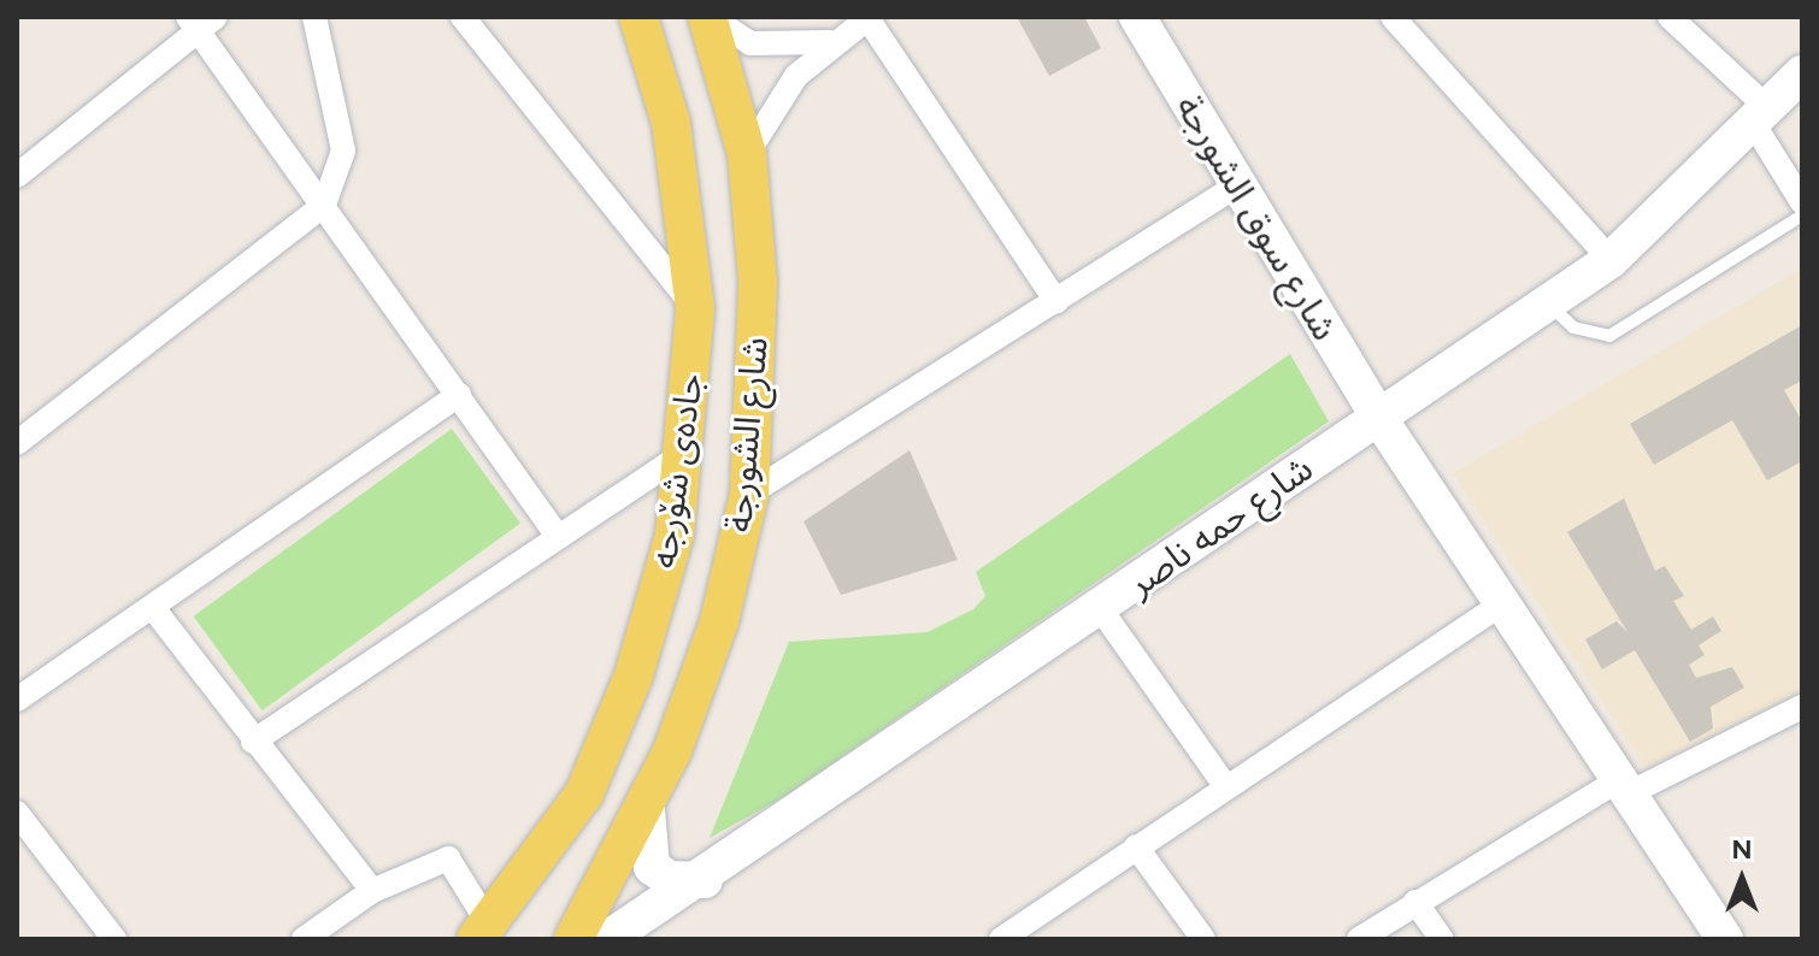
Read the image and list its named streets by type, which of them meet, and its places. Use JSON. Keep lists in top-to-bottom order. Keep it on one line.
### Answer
{"streets":{"main road":["شارع الشورجة","جادەی شۆرجە"],"street":["شارع سوق الشورجة","شارع حمه ناصر"]},"crossings":[["شارع سوق الشورجة","شارع حمه ناصر"]],"north":"top"}
